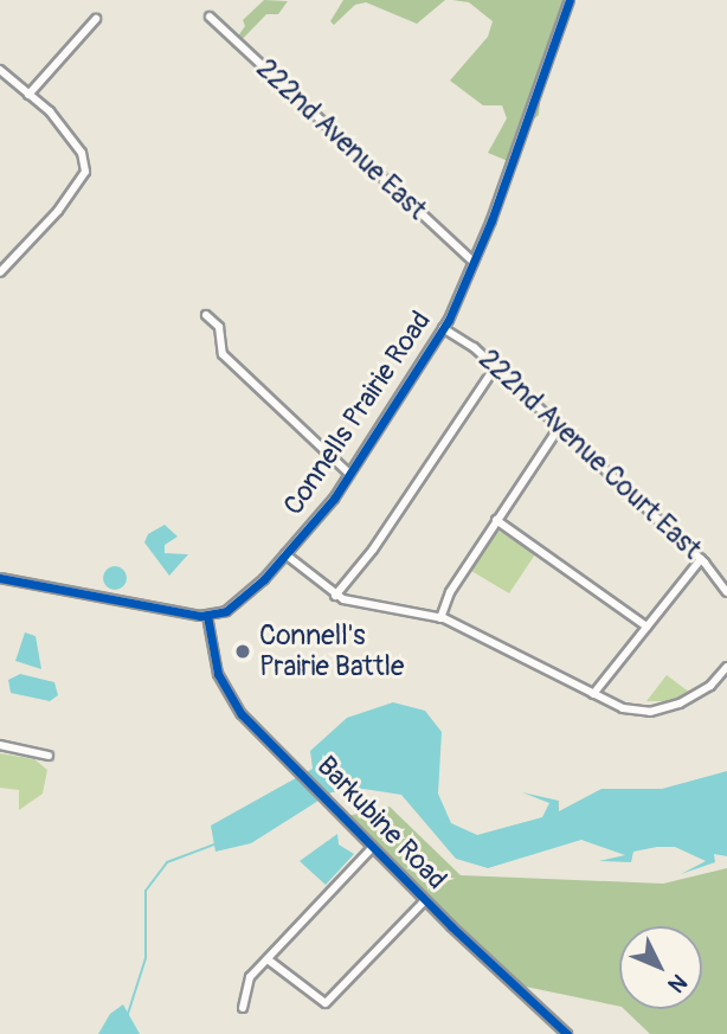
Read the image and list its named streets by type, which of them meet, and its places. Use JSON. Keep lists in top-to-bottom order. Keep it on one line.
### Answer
{"streets":{"street":["222nd Avenue East","Connells Prairie Road","222nd Avenue Court East","Barkubine Road"]},"crossings":[["222nd Avenue East","Connells Prairie Road"],["Connells Prairie Road","222nd Avenue Court East"],["Connells Prairie Road","Barkubine Road"]],"places":["Connell's Prairie Battle"],"north":"bottom right"}
